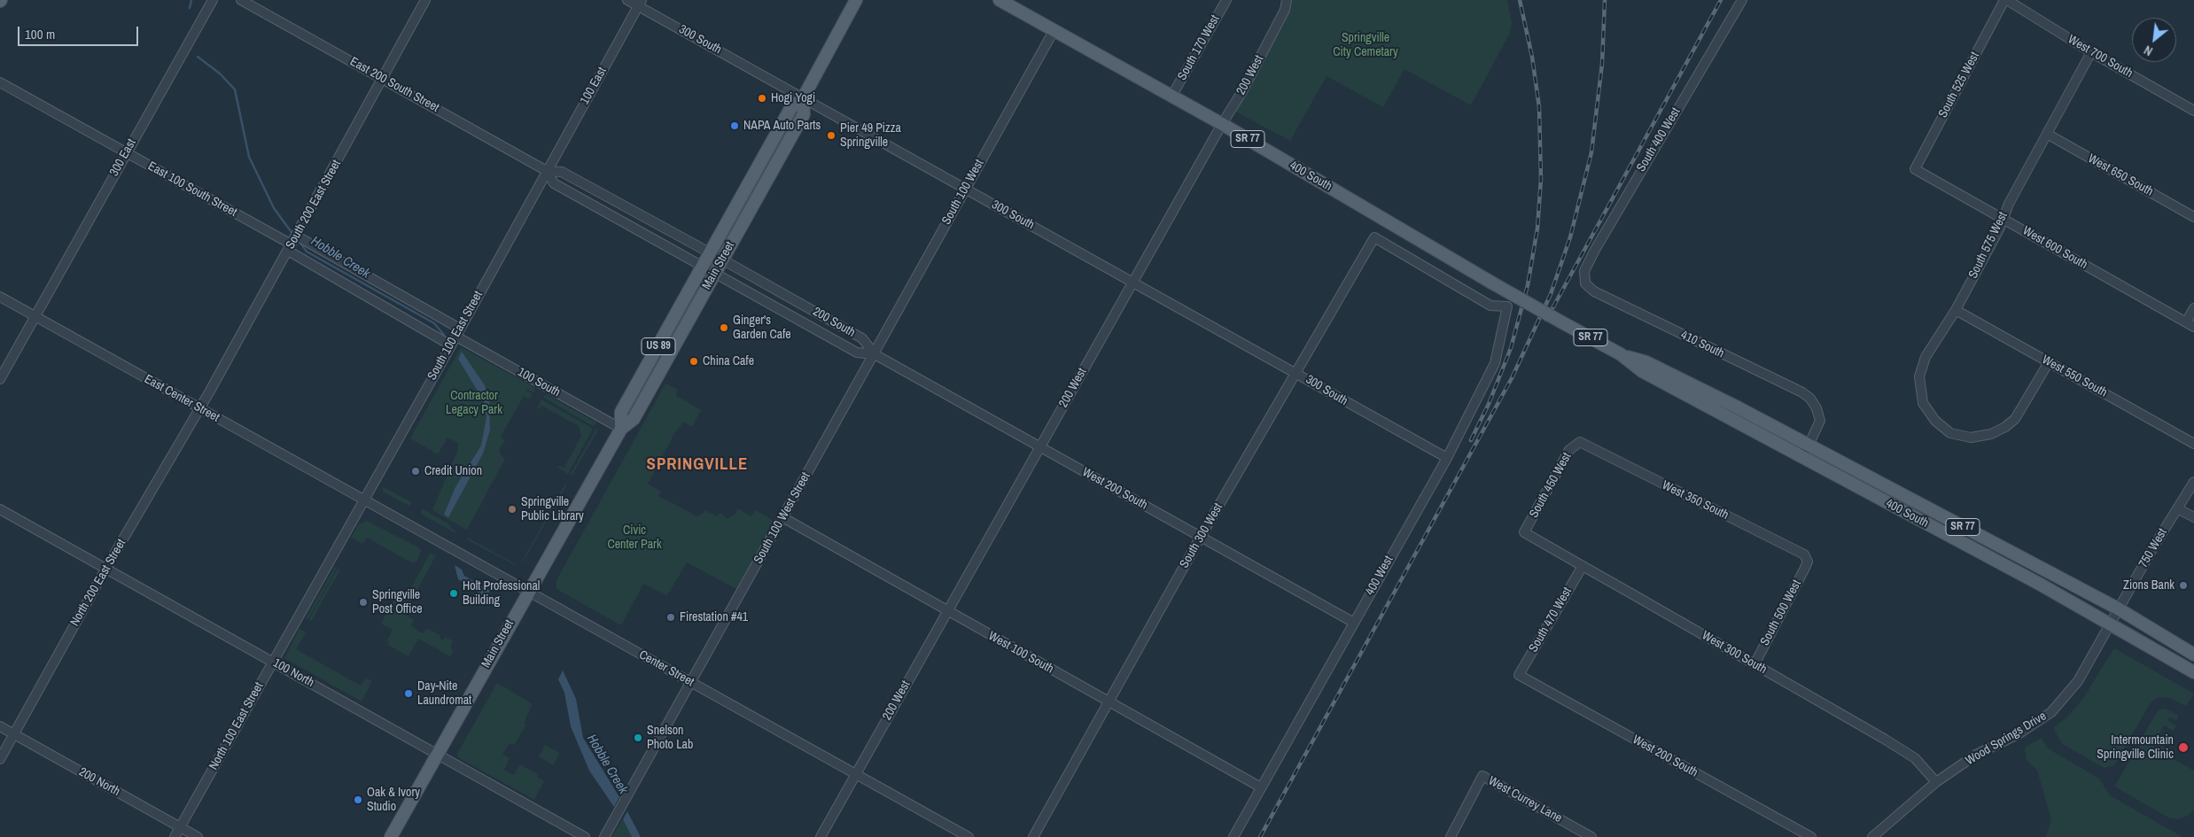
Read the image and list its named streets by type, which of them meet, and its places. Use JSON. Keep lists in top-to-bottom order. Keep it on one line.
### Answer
{"streets":{"main road":["SR 77","400 South","Main Street","US 89"],"street":["300 South","South 170 West","West 700 South","200 West","East 200 South Street","South 525 West","100 East","South 400 West","300 East","West 650 South","East 100 South Street","South 100 West","South 200 East Street","South 575 West","West 600 South","200 South","South 100 East Street","410 South","West 550 South","100 South","East Center Street","South 450 West","West 200 South","West 350 South","South 100 West Street","South 300 West","750 West","400 West","North 200 East Street","South 500 West","South 470 West","West 100 South","West 300 South","Center Street","100 North","North 100 East Street","Wood Springs Drive","200 North","West Currey Lane"]},"crossings":[["300 South","200 West"],["300 South","100 East"],["300 South","South 100 West"],["300 South","Main Street"],["300 South","South 300 West"],["300 South","400 West"],["South 170 West","400 South"],["West 700 South","South 525 West"],["West 700 South","South 575 West"],["200 West","400 South"],["200 West","West 200 South"],["200 West","West 100 South"],["200 West","Center Street"],["East 200 South Street","100 East"],["East 200 South Street","South 200 East Street"],["East 200 South Street","200 South"],["East 200 South Street","South 100 East Street"],["South 525 West","West 600 South"],["100 East","200 South"],["100 East","South 100 East Street"],["South 400 West","410 South"],["300 East","East 100 South Street"],["300 East","East Center Street"],["West 650 South","South 575 West"],["400 South","South 100 West"],["400 South","410 South"],["400 South","750 West"],["400 South","Wood Springs Drive"],["East 100 South Street","South 200 East Street"],["East 100 South Street","South 100 East Street"],["East 100 South Street","100 South"],["South 100 West","200 South"],["South 100 West","West 200 South"],["South 100 West","South 100 West Street"],["South 200 East Street","East Center Street"],["South 200 East Street","North 200 East Street"],["South 575 West","West 600 South"],["South 575 West","West 550 South"],["Main Street","200 South"],["Main Street","100 South"],["Main Street","Center Street"],["Main Street","100 North"],["200 South","South 100 East Street"],["200 South","West 200 South"],["200 South","South 100 West Street"],["South 100 East Street","100 South"],["South 100 East Street","East Center Street"],["South 100 East Street","Center Street"],["South 100 East Street","North 100 East Street"],["East Center Street","North 200 East Street"],["East Center Street","Center Street"],["East Center Street","North 100 East Street"],["South 450 West","West 350 South"],["South 450 West","West 300 South"],["West 200 South","South 100 West Street"],["West 200 South","South 300 West"],["West 200 South","400 West"],["West 200 South","South 470 West"],["West 350 South","South 500 West"],["South 100 West Street","West 100 South"],["South 100 West Street","Center Street"],["South 300 West","400 West"],["South 300 West","West 100 South"],["750 West","Wood Springs Drive"],["400 West","West 100 South"],["North 200 East Street","100 North"],["North 200 East Street","200 North"],["South 500 West","West 300 South"],["South 470 West","West 300 South"],["West 300 South","Wood Springs Drive"],["Center Street","North 100 East Street"],["100 North","North 100 East Street"],["North 100 East Street","200 North"]],"districts":["SPRINGVILLE"],"water":["Hobble Creek"],"parks":["Springville City Cemetary","Contractor Legacy Park","Civic Center Park"],"places":["Hogi Yogi","NAPA Auto Parts","Pier 49 Pizza Springville","Ginger's Garden Cafe","China Cafe","Credit Union","Springville Public Library","Zions Bank","Holt Professional Building","Springville Post Office","Firestation #41","Day-Nite Laundromat","Snelson Photo Lab","Intermountain Springville Clinic","Oak & Ivory Studio"],"scale_bar":"100 m","north":"bottom left"}
